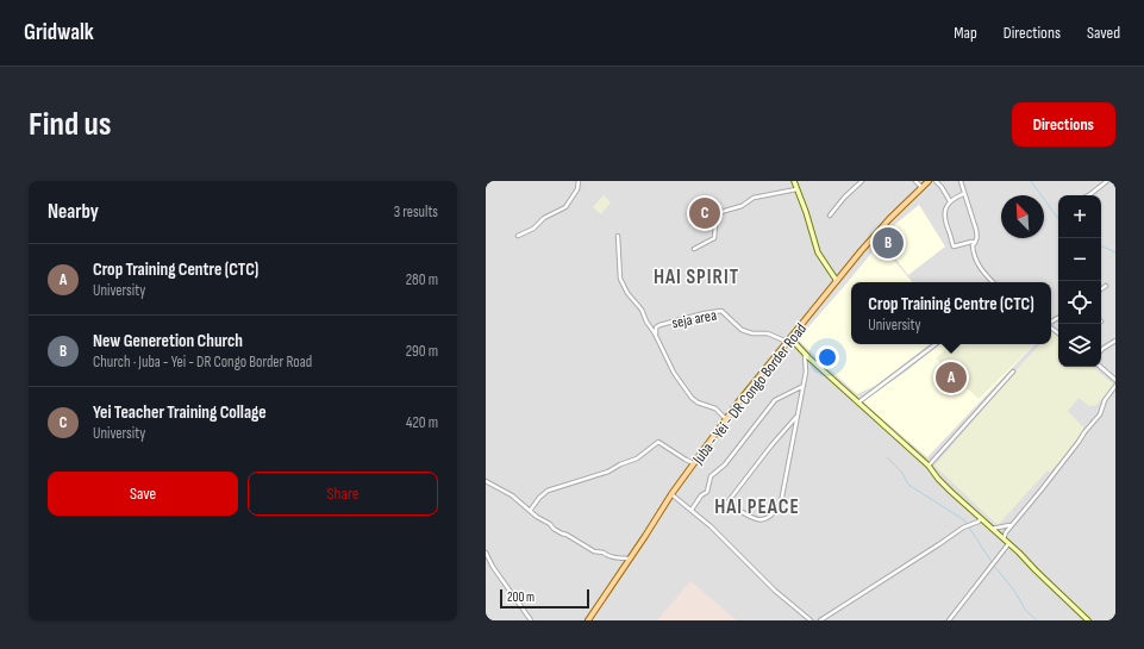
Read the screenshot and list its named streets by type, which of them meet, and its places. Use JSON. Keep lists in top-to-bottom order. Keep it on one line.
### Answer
{"streets":{"main road":["Juba - Yei - DR Congo Border Road"],"street":["seja area"]},"crossings":[["seja area","Juba - Yei - DR Congo Border Road"]],"districts":["HAI SPIRIT","HAI PEACE"],"scale_bar":"200 m","north":"top left","page":{"header":"Gridwalk","nav":["Map","Directions","Saved"],"buttons":["Directions",["Save","Share"]],"title":"Find us","heading":["Nearby","3 results"],"map_buttons":["+","−"],"pins":["C","B","A"],"list":[{"mark":"A","name":"Crop Training Centre (CTC)","note":"University","value":"280 m"},{"mark":"B","name":"New Generetion Church","note":"Church · Juba - Yei - DR Congo Border Road","value":"290 m"},{"mark":"C","name":"Yei Teacher Training Collage","note":"University","value":"420 m"}],"popup":["Crop Training Centre (CTC)","University"],"scale":"200 m"}}
